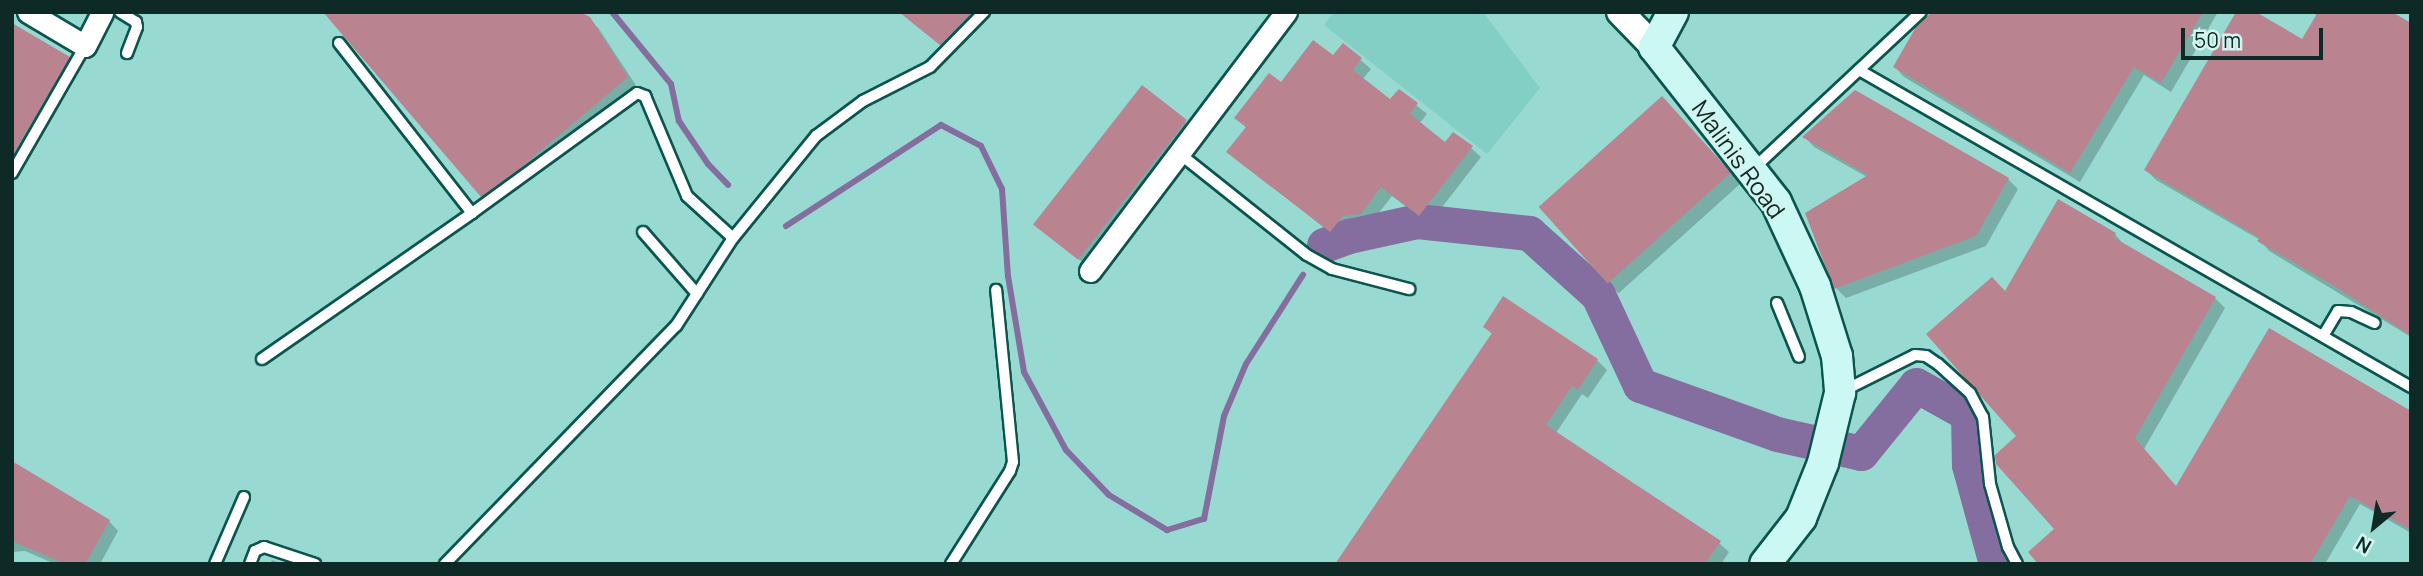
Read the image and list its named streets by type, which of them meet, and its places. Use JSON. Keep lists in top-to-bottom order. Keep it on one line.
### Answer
{"streets":{"main road":["Malinis Road"]},"scale_bar":"50 m","north":"bottom left"}
